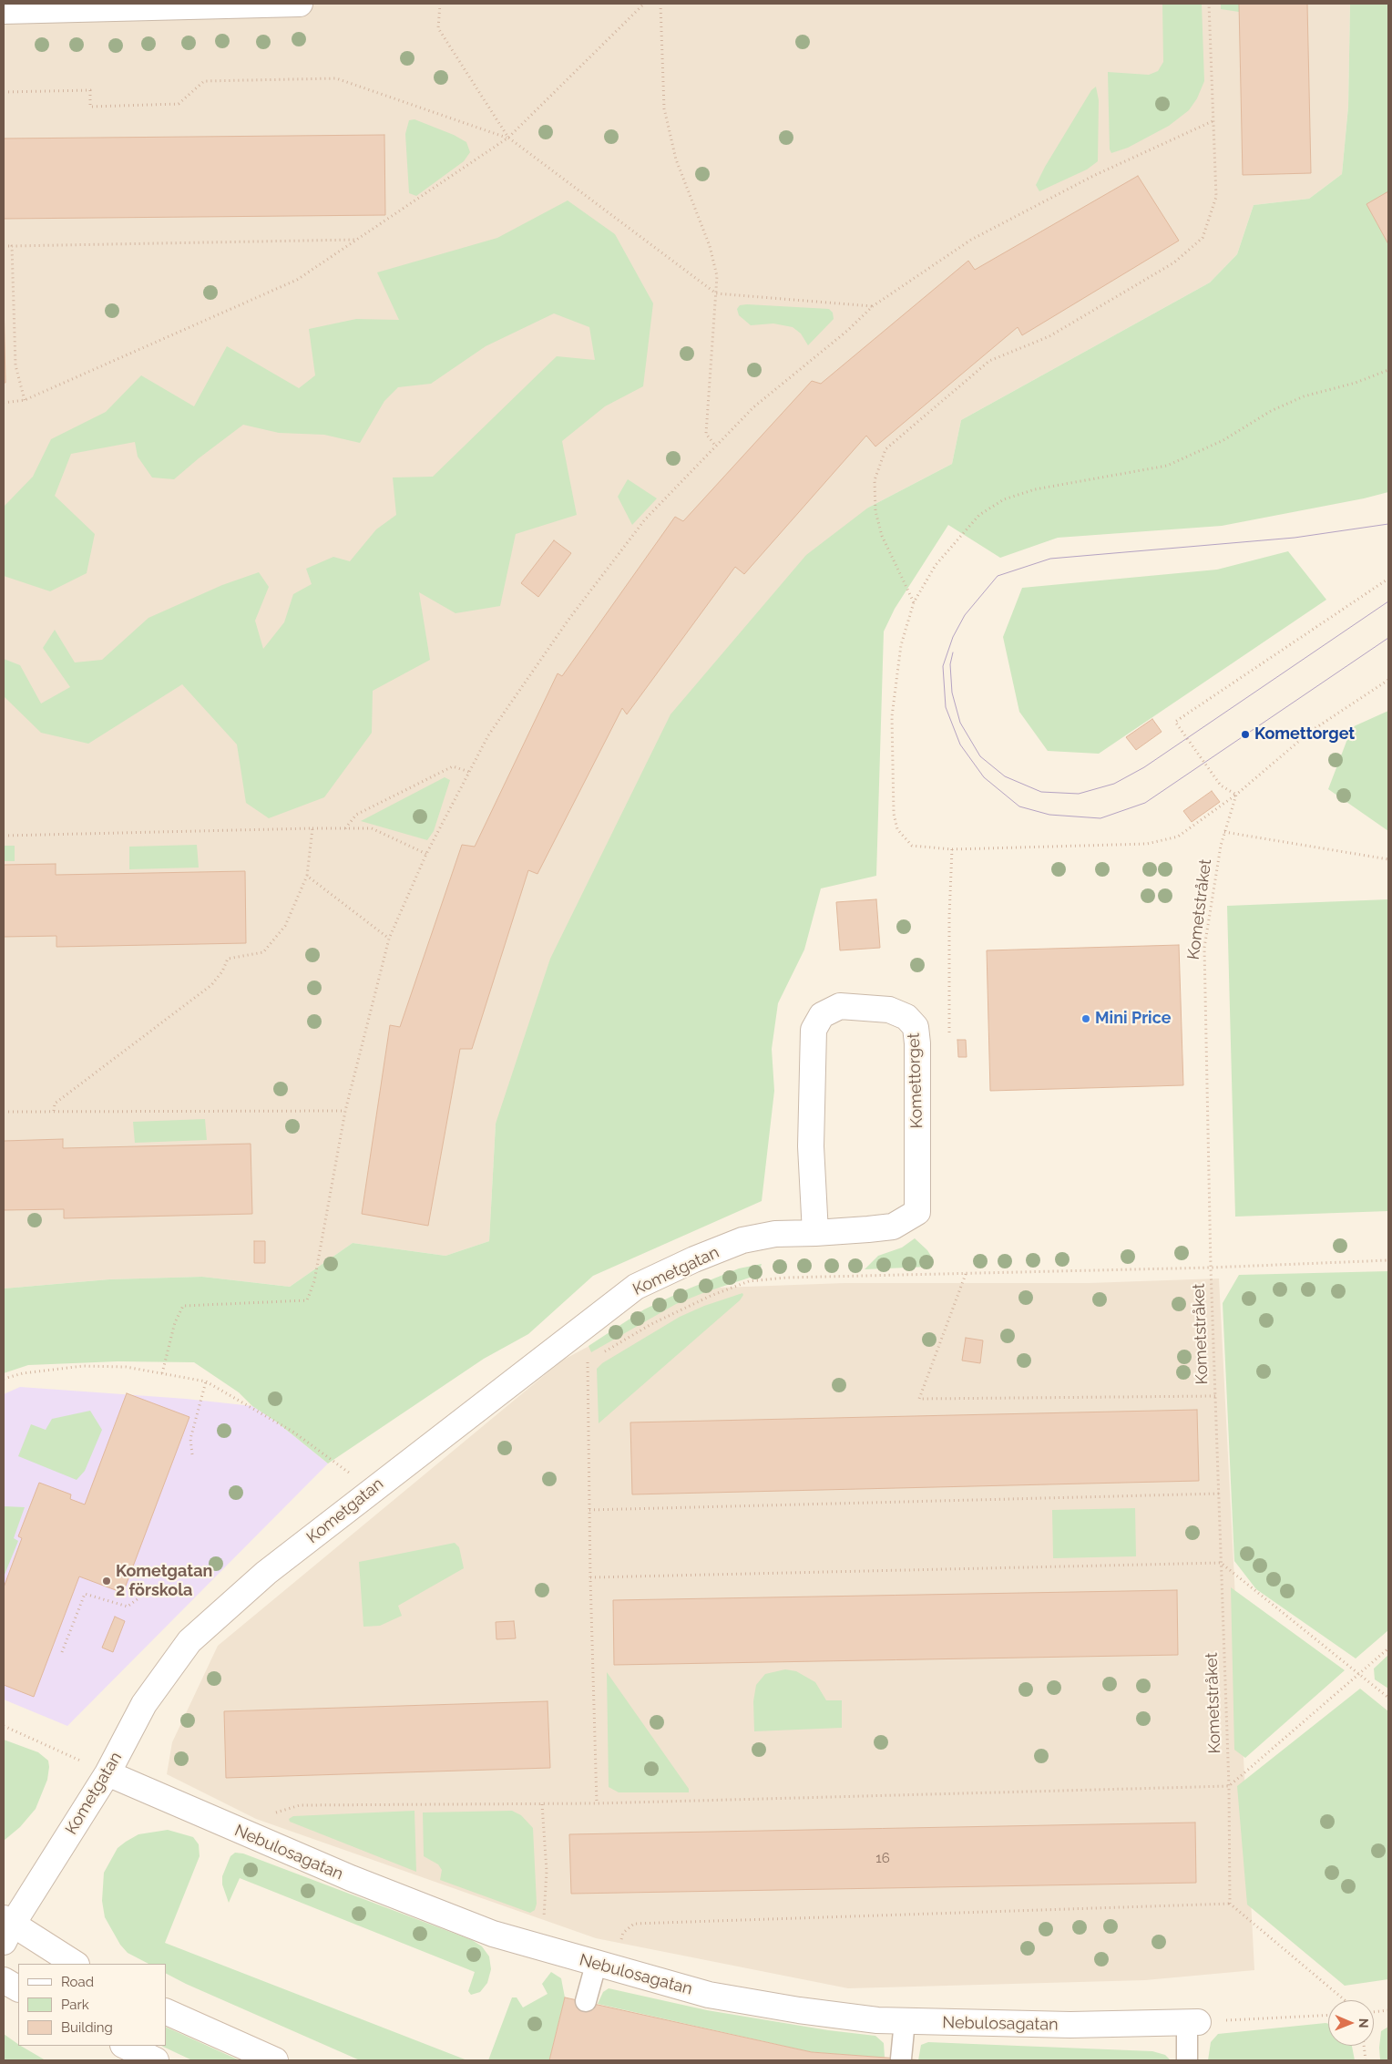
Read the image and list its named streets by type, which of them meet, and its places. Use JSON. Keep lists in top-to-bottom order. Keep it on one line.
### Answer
{"streets":{"street":["Komettorget","Kometgatan","Nebulosagatan"],"path":["Kometstråket"]},"crossings":[["Komettorget","Kometgatan"],["Kometgatan","Nebulosagatan"]],"places":["Komettorget","Mini Price","Kometgatan 2 förskola"],"house_numbers":["16"],"legend":["Road","Park","Building"],"north":"right"}
